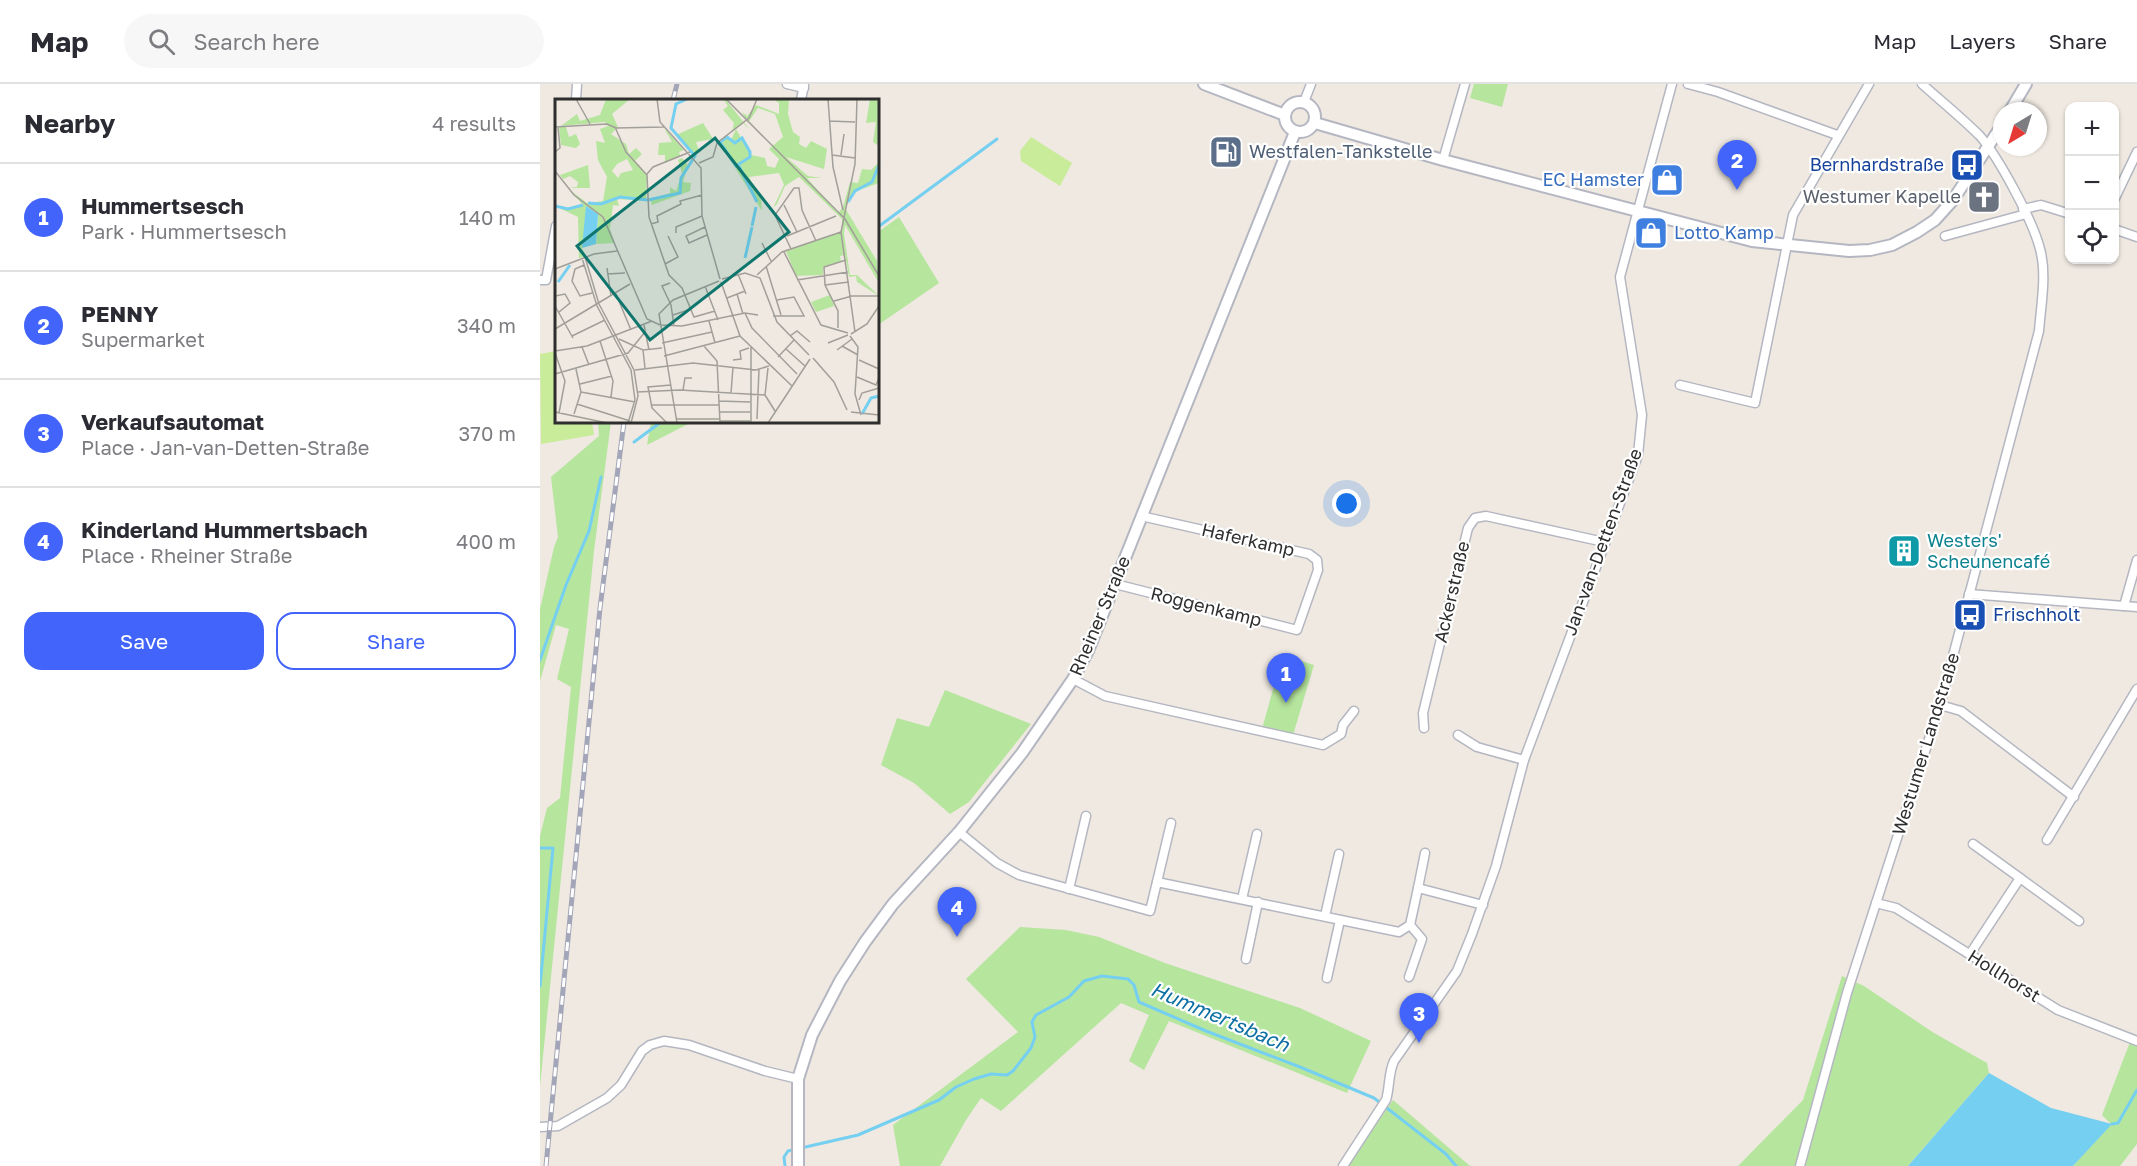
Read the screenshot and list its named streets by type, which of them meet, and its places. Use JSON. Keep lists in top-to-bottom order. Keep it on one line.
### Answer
{"streets":{"street":["Haferkamp","Jan-van-Detten-Straße","Ackerstraße","Roggenkamp","Rheiner Straße","Westumer Landstraße","Hollhorst"]},"crossings":[["Haferkamp","Roggenkamp"],["Haferkamp","Rheiner Straße"],["Jan-van-Detten-Straße","Ackerstraße"],["Roggenkamp","Rheiner Straße"],["Westumer Landstraße","Hollhorst"]],"water":["Hummertsbach"],"places":{"fuel station":["Westfalen-Tankstelle"],"bus stop":["Bernhardstraße","Frischholt"],"shop":["EC Hamster","Lotto Kamp"],"church":["Westumer Kapelle"],"building":["Westers' Scheunencafé"]},"north":"bottom left","page":{"header":"Map","search":"Search here","nav":["Map","Layers","Share"],"heading":["Nearby","4 results"],"map_buttons":["+","−"],"pins":["2","1","4","3"],"list":[{"mark":"1","name":"Hummertsesch","note":"Park · Hummertsesch","value":"140 m"},{"mark":"2","name":"PENNY","note":"Supermarket","value":"340 m"},{"mark":"3","name":"Verkaufsautomat","note":"Place · Jan-van-Detten-Straße","value":"370 m"},{"mark":"4","name":"Kinderland Hummertsbach","note":"Place · Rheiner Straße","value":"400 m"}],"buttons":["Save","Share"]}}
